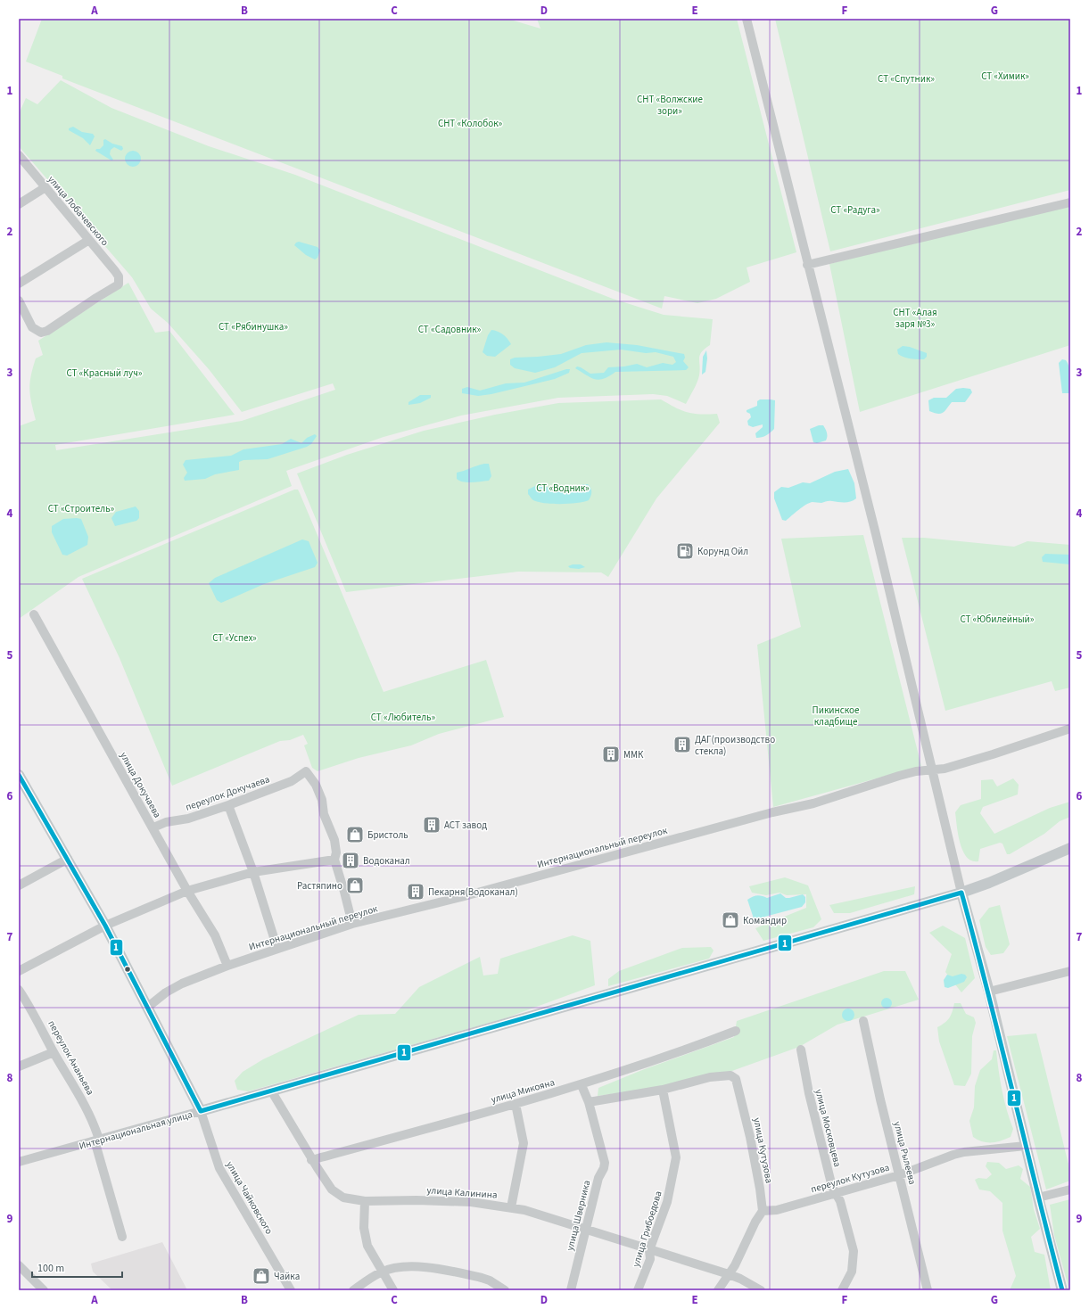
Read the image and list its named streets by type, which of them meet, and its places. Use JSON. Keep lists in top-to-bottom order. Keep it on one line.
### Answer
{"streets":{"main road":["Интернациональная улица"],"street":["улица Лобачевского","улица Докучаева","переулок Докучаева","Интернациональный переулок","переулок Ананьева","улица Микояна","улица Московцева","улица Кутузова","улица Рылеева","переулок Кутузова","улица Калинина","улица Чайковского","улица Шверника","улица Грибоедова"]},"crossings":[["улица Докучаева","переулок Докучаева"],["улица Докучаева","Интернациональный переулок"],["переулок Ананьева","Интернациональная улица"],["улица Микояна","улица Калинина"],["улица Микояна","улица Шверника"],["улица Московцева","переулок Кутузова"],["Интернациональная улица","улица Калинина"],["Интернациональная улица","улица Чайковского"],["улица Кутузова","переулок Кутузова"],["улица Кутузова","улица Грибоедова"],["улица Рылеева","переулок Кутузова"],["улица Калинина","улица Шверника"],["улица Калинина","улица Грибоедова"]],"parks":["СТ «Химик»","СТ «Спутник»","СНТ «Волжские зори»","СНТ «Колобок»","СТ «Радуга»","СНТ «Алая заря №3»","СТ «Рябинушка»","СТ «Садовник»","СТ «Красный луч»","СТ «Водник»","СТ «Строитель»","СТ «Юбилейный»","СТ «Успех»","Пикинское кладбище","СТ «Любитель»"],"places":{"fuel station":["Корунд Ойл"],"building":["ДАГ(производство стекла)","ММК","АСТ завод","Водоканал","Пекарня(Водоканал)"],"shop":["Бристоль","Растяпино","Командир","Чайка"]},"lines":["transit line 1"],"scale_bar":"100 m","grid":{"columns":["A","B","C","D","E","F","G"],"rows":["1","2","3","4","5","6","7","8","9"]}}
